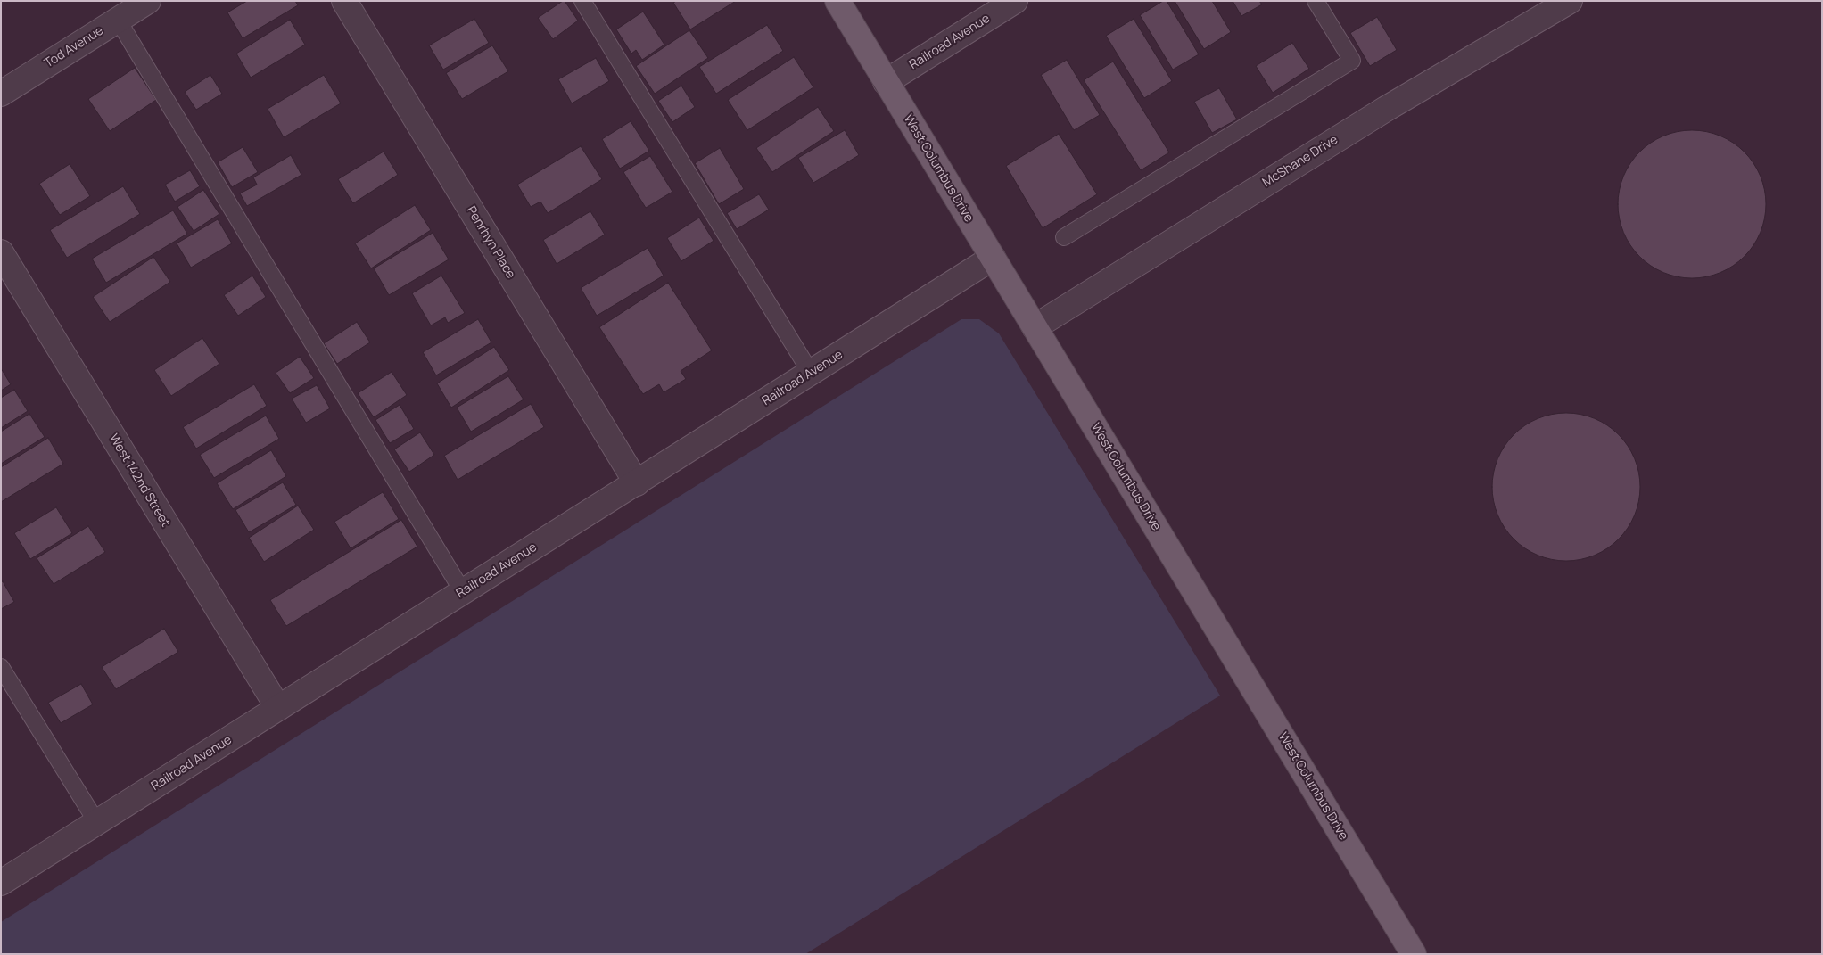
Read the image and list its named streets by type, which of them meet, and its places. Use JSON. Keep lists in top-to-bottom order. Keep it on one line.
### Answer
{"streets":{"main road":["West Columbus Drive"],"street":["Railroad Avenue","Tod Avenue","McShane Drive","Penrhyn Place","West 142nd Street"]},"crossings":[["Railroad Avenue","West Columbus Drive"],["Railroad Avenue","Penrhyn Place"],["Railroad Avenue","West 142nd Street"],["McShane Drive","West Columbus Drive"]]}
